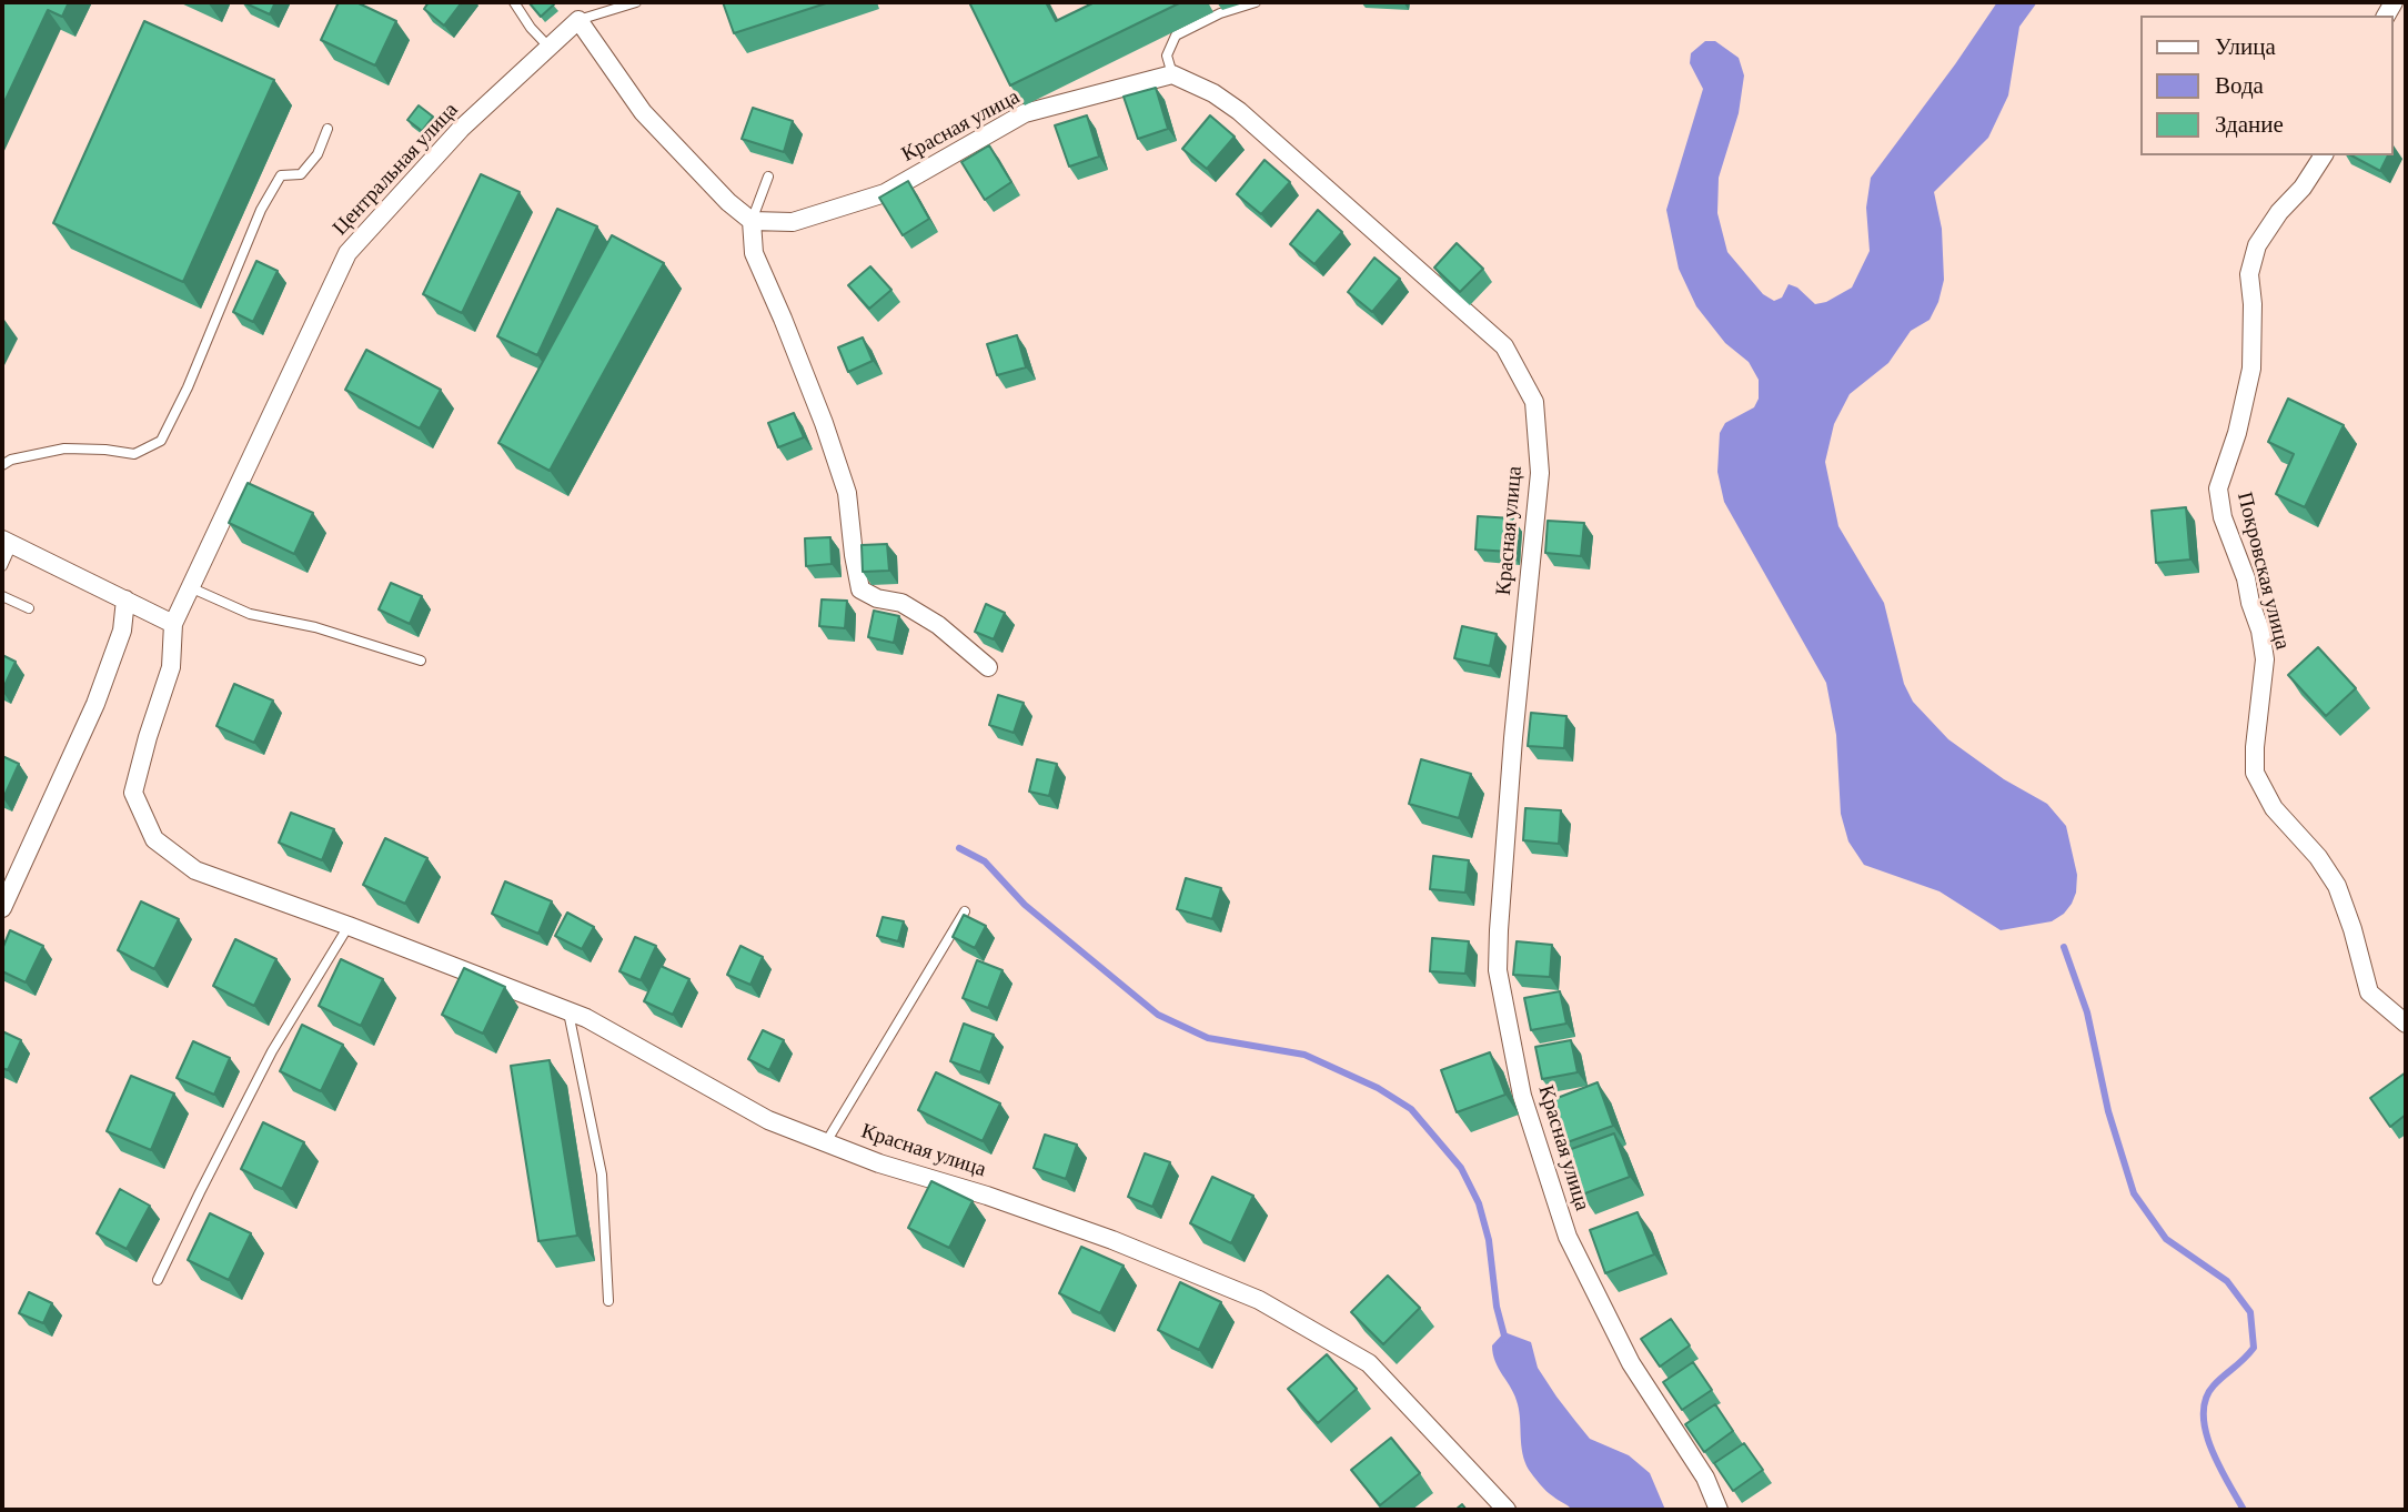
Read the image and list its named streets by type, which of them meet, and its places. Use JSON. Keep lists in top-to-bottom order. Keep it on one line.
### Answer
{"streets":{"street":["Красная улица","Центральная улица","Покровская улица"]},"crossings":[["Красная улица","Центральная улица"]],"legend":["Улица","Вода","Здание"]}
